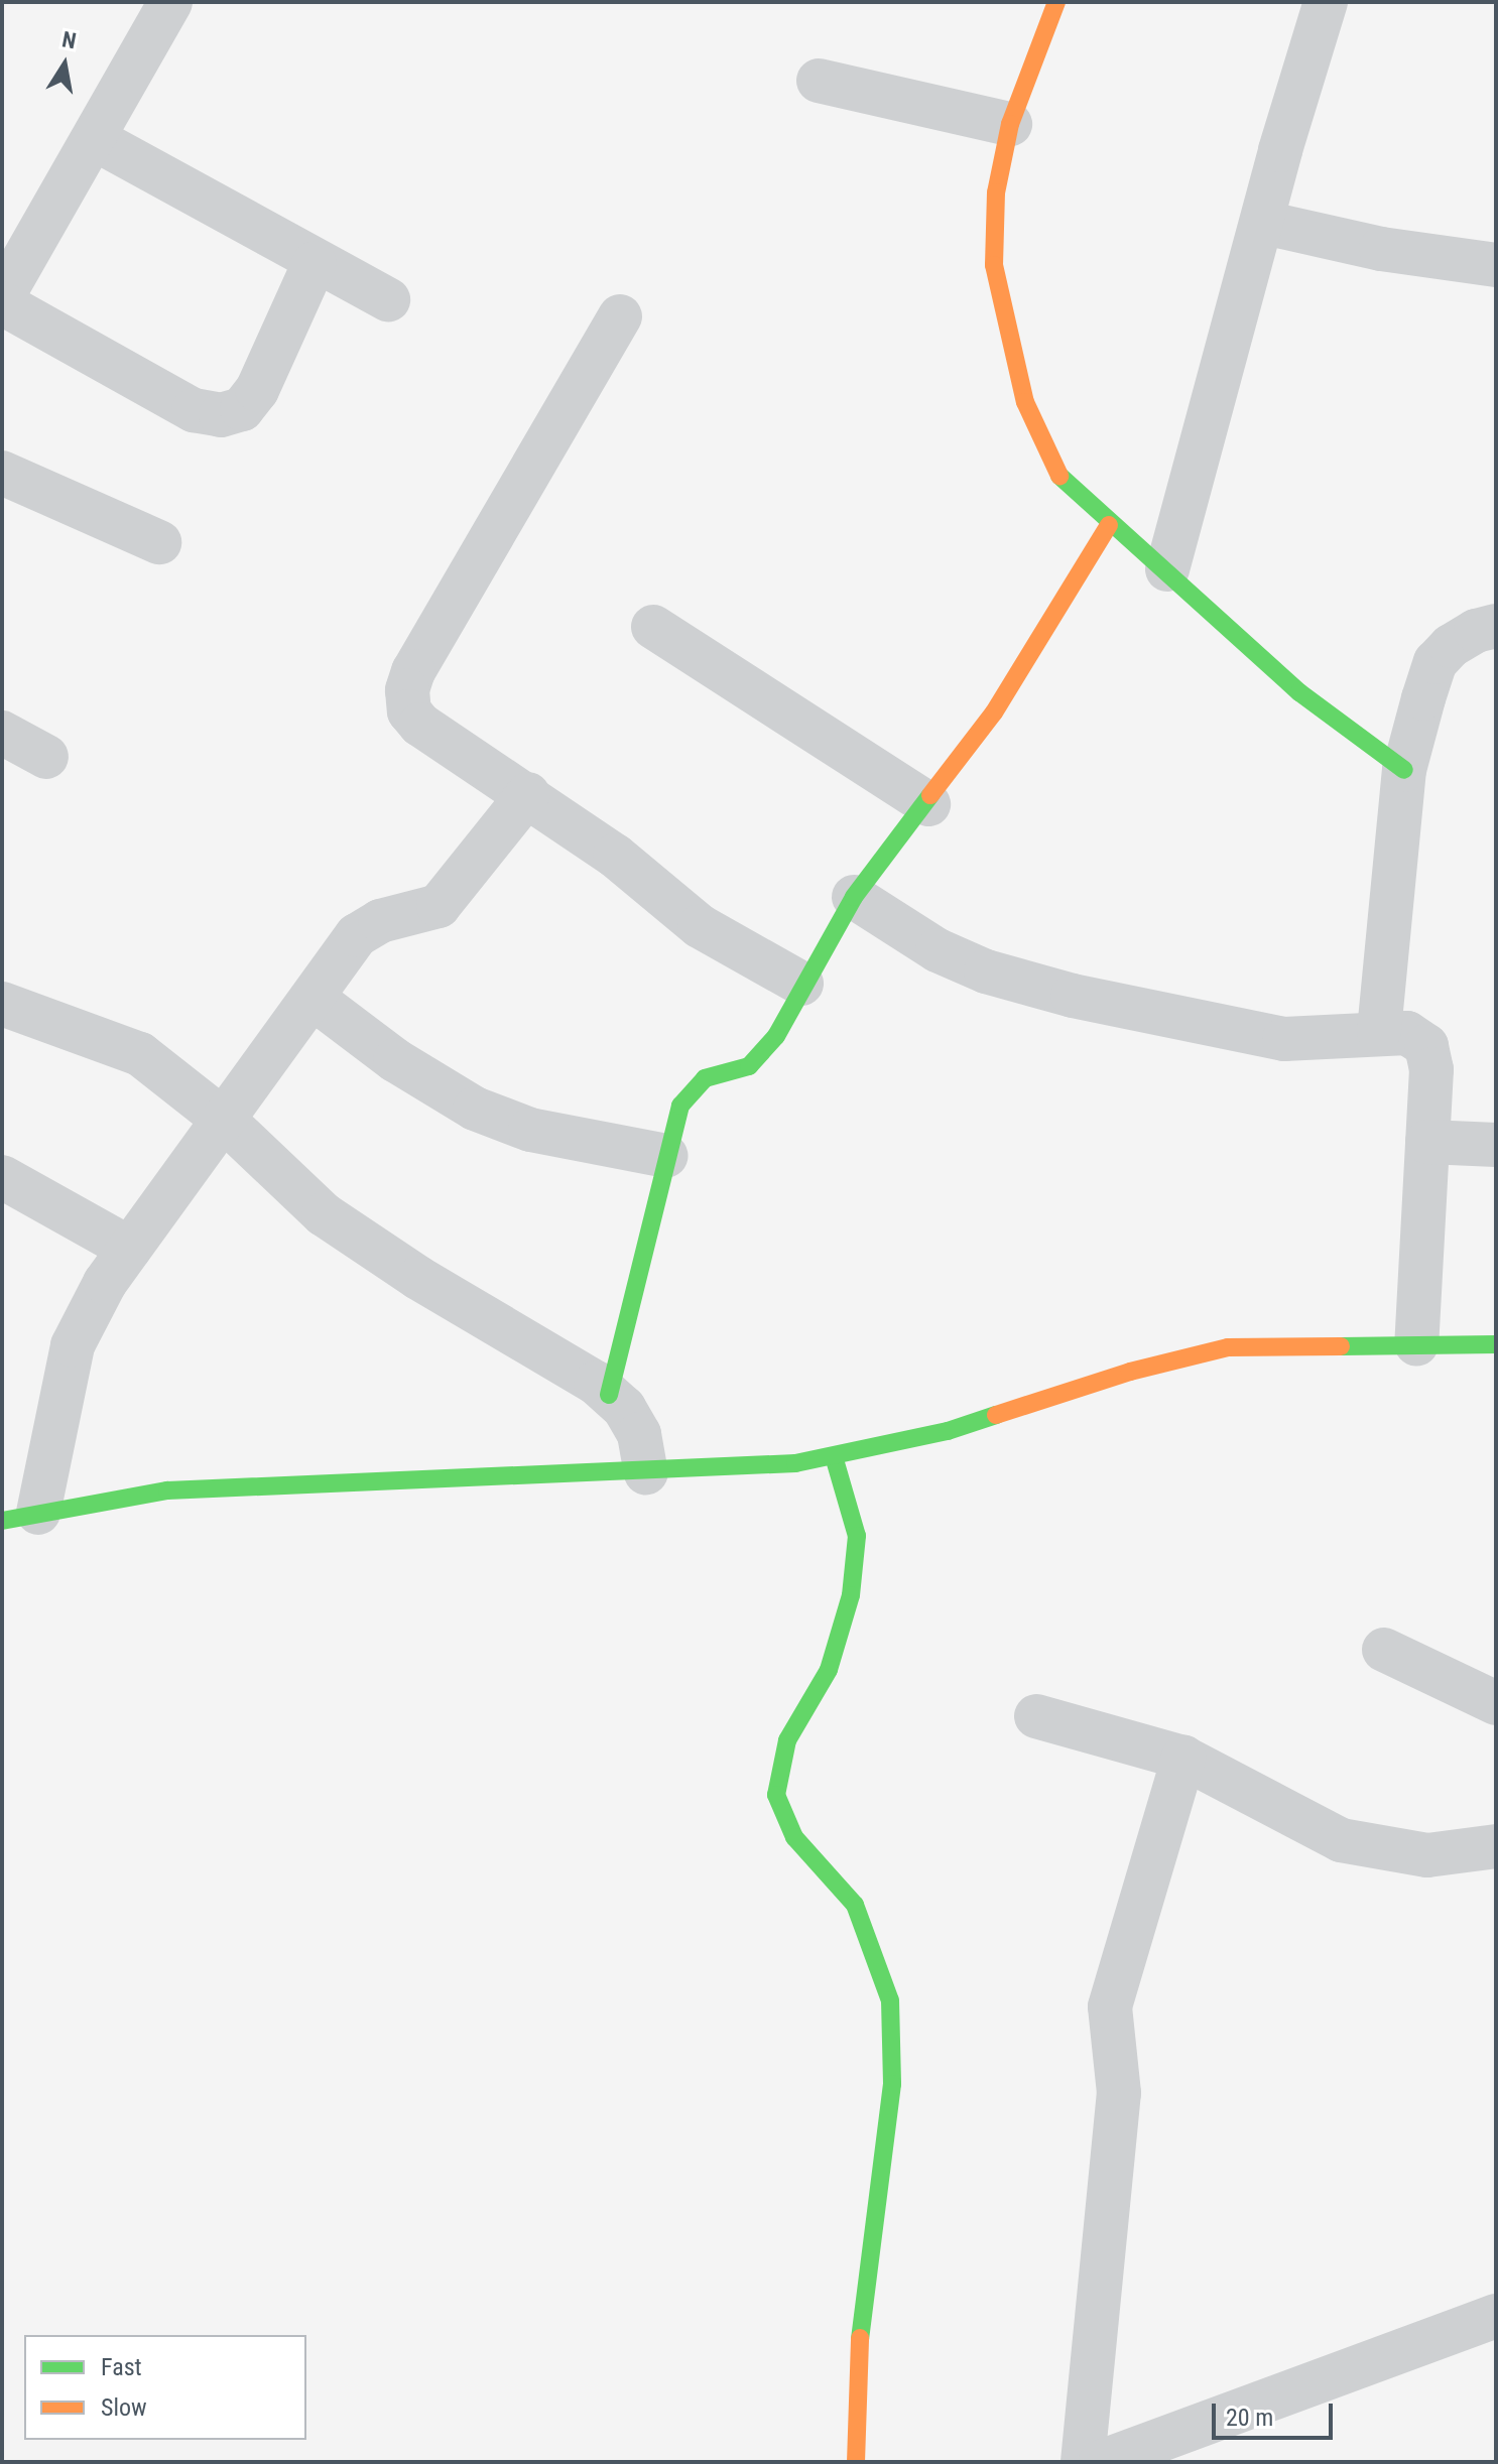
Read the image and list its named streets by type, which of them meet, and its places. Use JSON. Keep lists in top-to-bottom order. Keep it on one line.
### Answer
{"legend":["Fast","Slow"],"scale_bar":"20 m","north":"top"}
